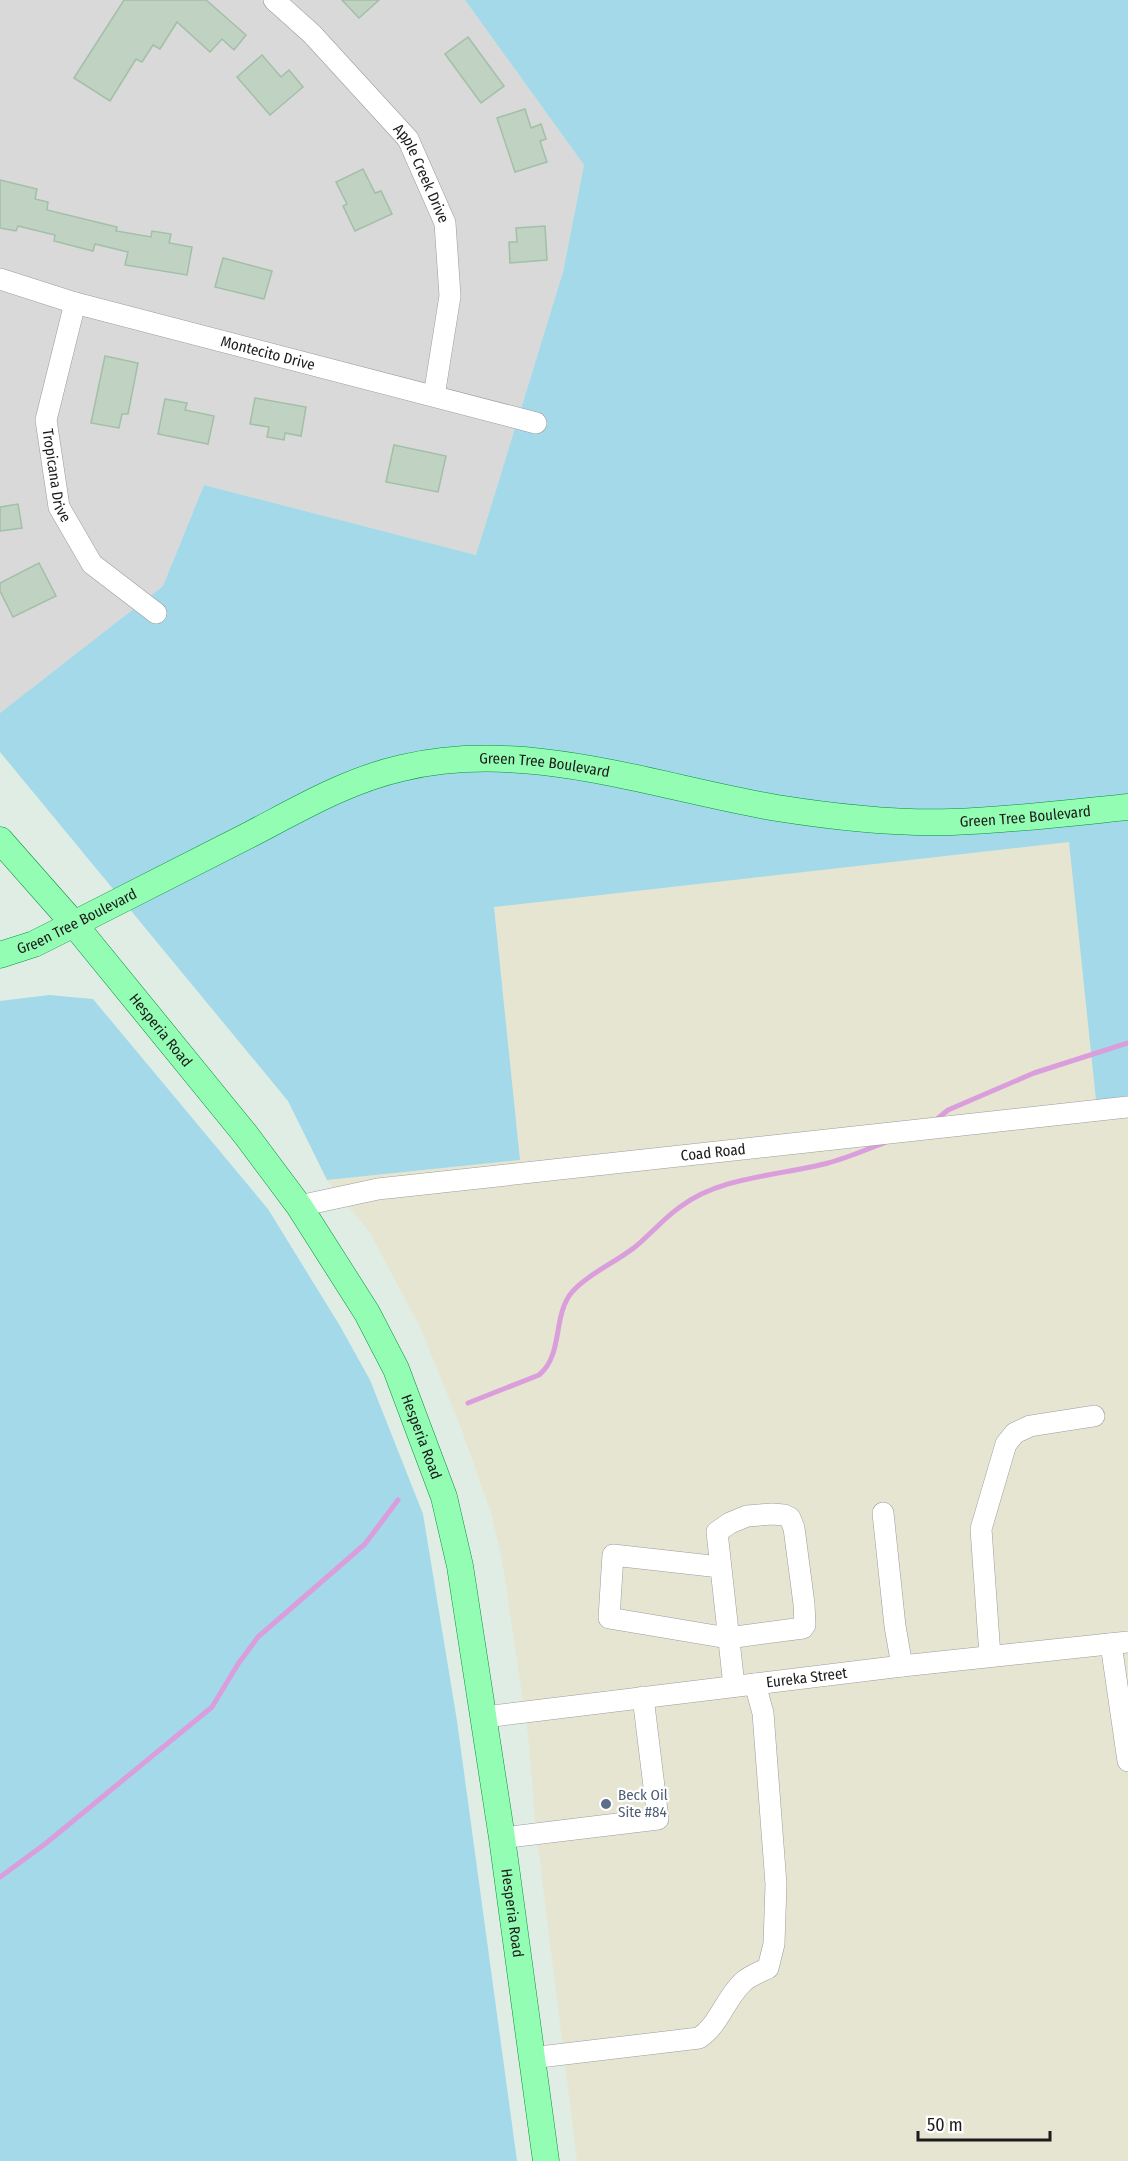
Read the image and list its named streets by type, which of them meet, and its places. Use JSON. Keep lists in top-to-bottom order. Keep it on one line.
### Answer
{"streets":{"main road":["Green Tree Boulevard","Hesperia Road"],"street":["Apple Creek Drive","Montecito Drive","Tropicana Drive","Coad Road","Eureka Street"]},"crossings":[["Apple Creek Drive","Montecito Drive"],["Montecito Drive","Tropicana Drive"],["Green Tree Boulevard","Hesperia Road"],["Hesperia Road","Coad Road"],["Hesperia Road","Eureka Street"]],"places":["Beck Oil Site #84"],"scale_bar":"50 m"}
